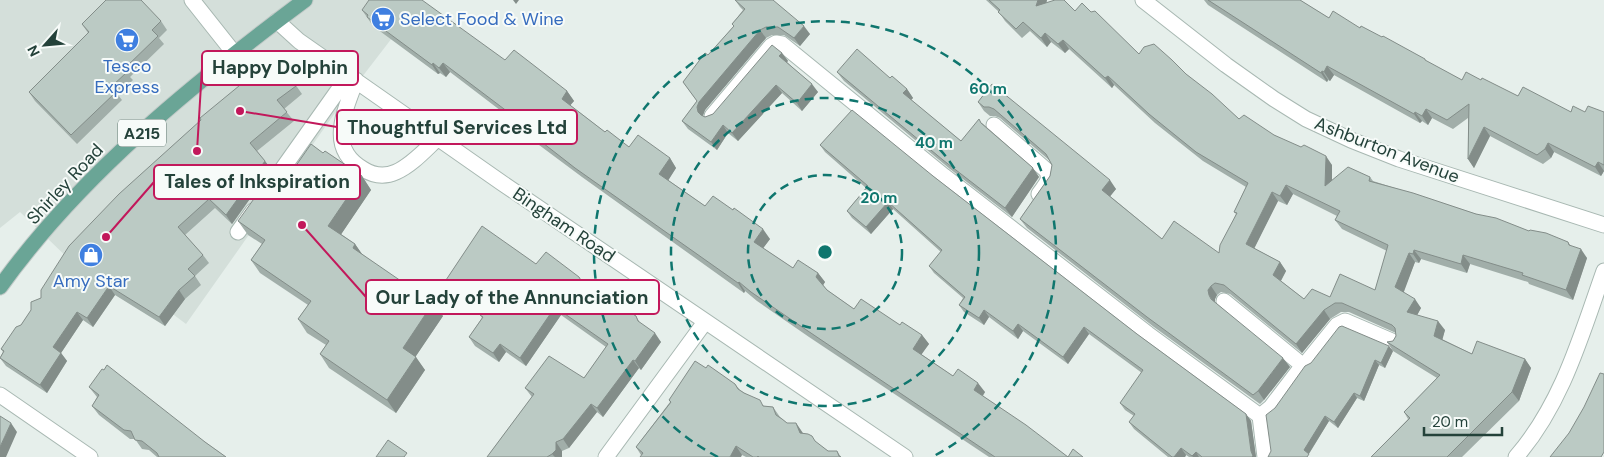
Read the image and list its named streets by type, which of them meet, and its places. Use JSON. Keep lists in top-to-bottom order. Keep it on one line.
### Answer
{"streets":{"main road":["A215","Shirley Road"],"street":["Ashburton Avenue","Bingham Road"]},"crossings":[["Shirley Road","Bingham Road"]],"places":{"supermarket":["Select Food & Wine","Tesco Express"],"other":["Thoughtful Services Ltd","Happy Dolphin","Our Lady of the Annunciation","Tales of Inkspiration"],"shop":["Amy Star"]},"scale_bar":"20 m","north":"bottom left","rings":["60 m","40 m","20 m"]}
